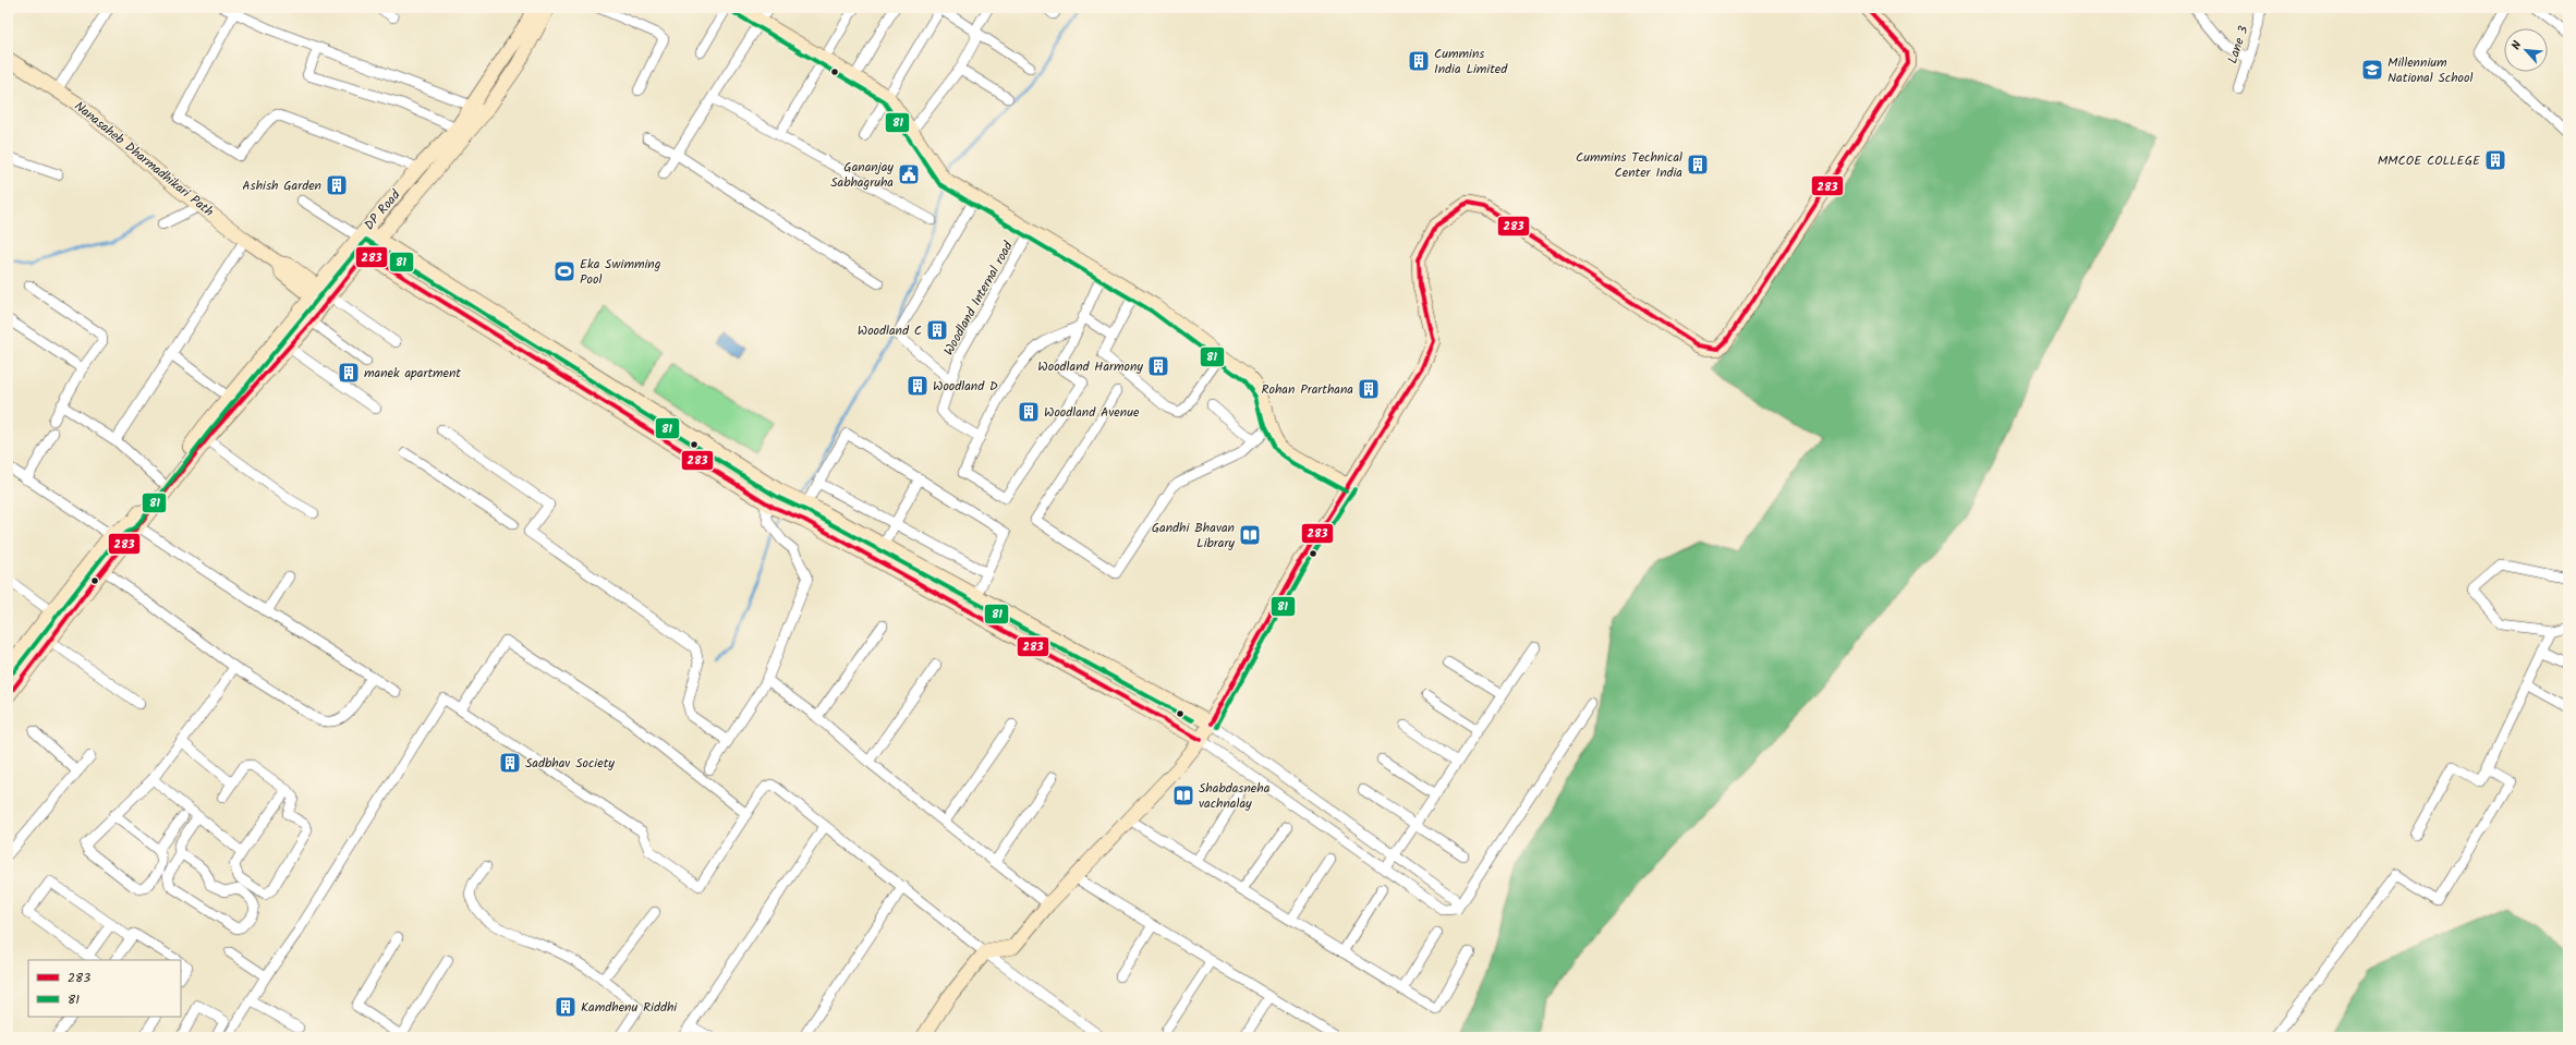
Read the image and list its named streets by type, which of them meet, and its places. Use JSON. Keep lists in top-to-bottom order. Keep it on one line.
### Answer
{"streets":{"street":["Lane 3","Nanasaheb Dharmadhikari Path","DP Road","Woodland Internal road"]},"crossings":[["Nanasaheb Dharmadhikari Path","DP Road"]],"places":{"building":["Cummins India Limited","MMCOE COLLEGE","Cummins Technical Center India","Ashish Garden","Woodland C","Woodland Harmony","manek apartment","Woodland D","Rohan Prarthana","Woodland Avenue","Sadbhav Society","Kamdhenu Riddhi"],"school or university":["Millennium National School"],"public building":["Gananjay Sabhagruha"],"sports":["Eka Swimming Pool"],"library":["Gandhi Bhavan Library","Shabdasneha vachnalay"]},"lines":["transit line 283","transit line 81"],"legend":["283","81"],"north":"top left"}
